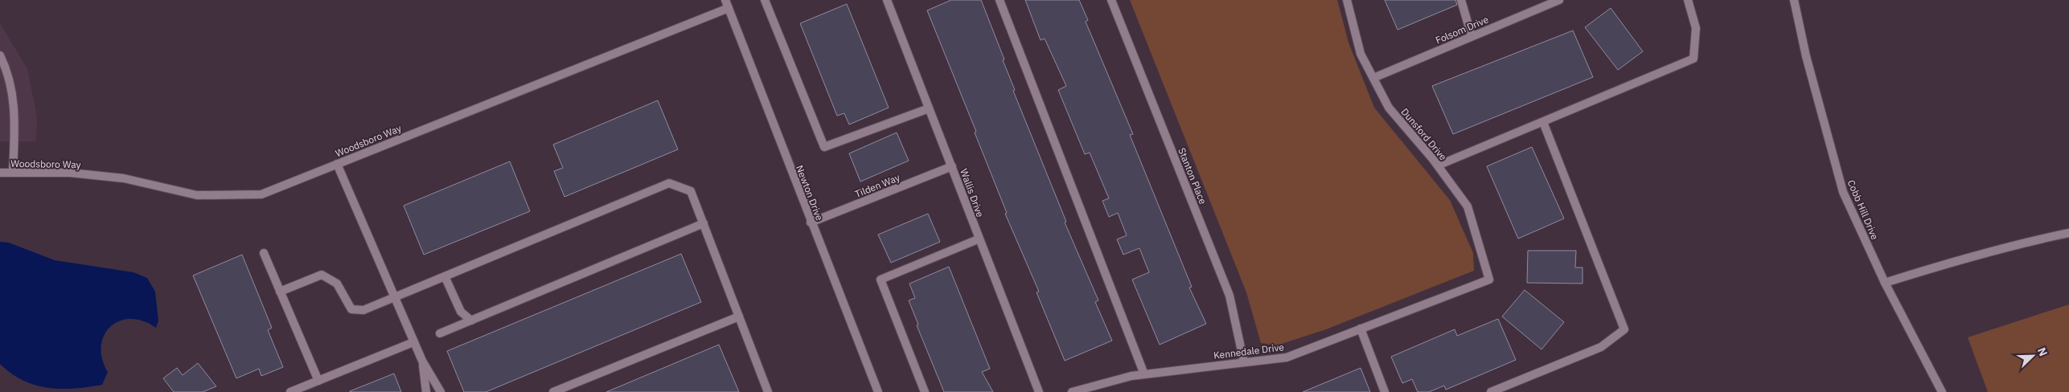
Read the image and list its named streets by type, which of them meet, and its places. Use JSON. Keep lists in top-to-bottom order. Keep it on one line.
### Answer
{"streets":{"street":["Folsom Drive","Dunsford Drive","Woodsboro Way","Stanton Place","Tilden Way","Newton Drive","Wallis Drive","Cobb Hill Drive","Kennedale Drive"]},"crossings":[["Folsom Drive","Dunsford Drive"],["Dunsford Drive","Kennedale Drive"],["Woodsboro Way","Newton Drive"],["Stanton Place","Kennedale Drive"],["Tilden Way","Newton Drive"],["Tilden Way","Wallis Drive"]],"north":"top right"}
